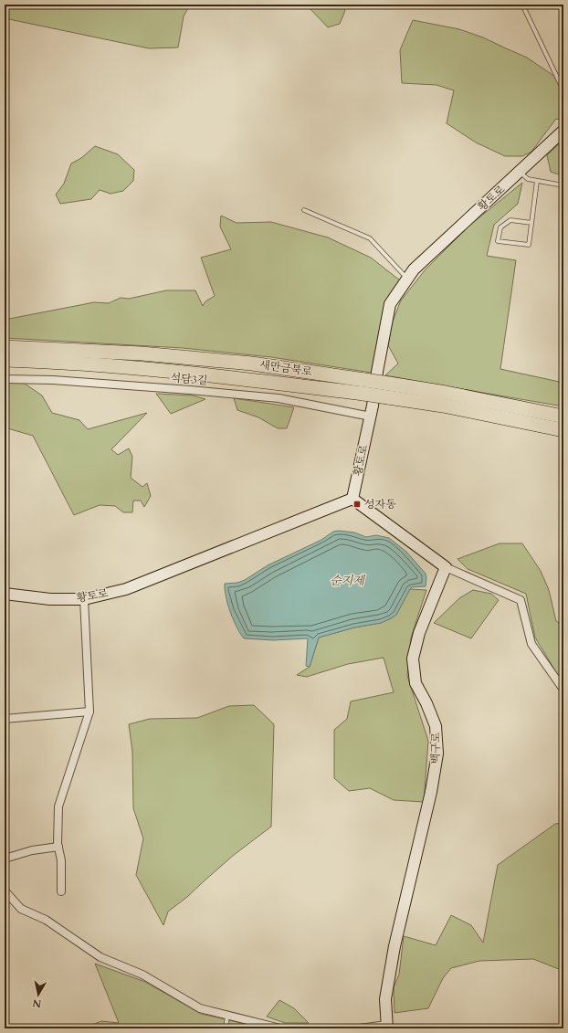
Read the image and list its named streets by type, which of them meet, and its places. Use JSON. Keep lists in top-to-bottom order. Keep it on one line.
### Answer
{"streets":{"highway":["새만금북로"],"main road":["황토로","백구로"],"street":["석담3길"]},"crossings":[["황토로","석담3길"]],"water":["순지제"],"places":{"transit":["성자동"]},"north":"bottom"}
